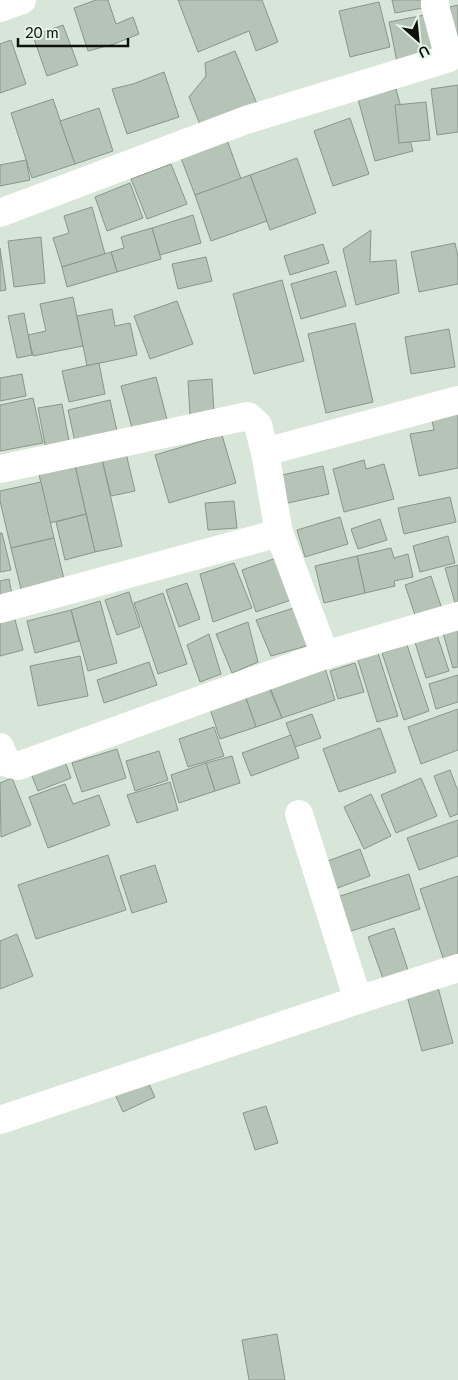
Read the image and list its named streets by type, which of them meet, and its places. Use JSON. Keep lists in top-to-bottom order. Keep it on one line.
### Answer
{"scale_bar":"20 m","north":"bottom right"}
